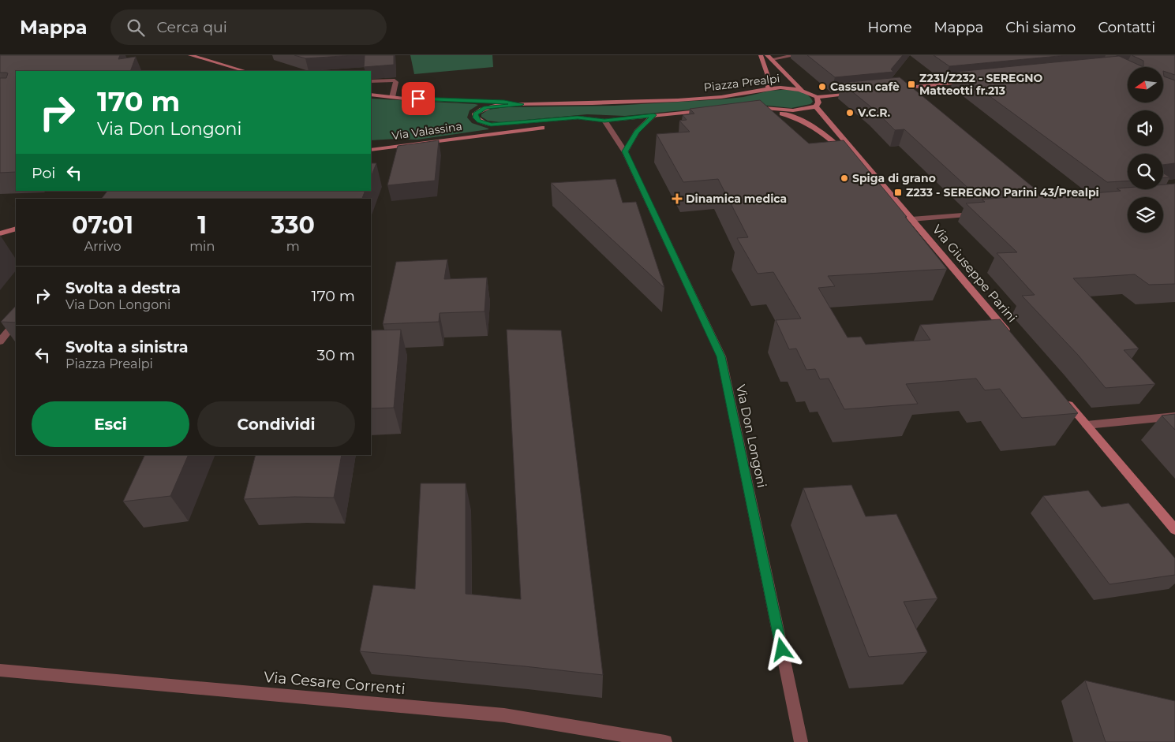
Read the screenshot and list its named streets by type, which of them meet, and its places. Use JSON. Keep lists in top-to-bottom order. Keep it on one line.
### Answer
{"streets":{"main road":["Piazza Prealpi","Via Valassina","Via Giuseppe Parini"],"street":["Via Don Longoni","Via Cesare Correnti"]},"crossings":[["Piazza Prealpi","Via Valassina"],["Piazza Prealpi","Via Giuseppe Parini"],["Piazza Prealpi","Via Don Longoni"],["Via Valassina","Via Don Longoni"]],"places":{"transit":["Z231/Z232 - SEREGNO Matteotti fr.213","Z233 - SEREGNO Parini 43/Prealpi"],"other":["Cassun cafè","V.C.R.","Spiga di grano"],"health":["Dinamica medica"]},"north":"left","page":{"header":"Mappa","search":"Cerca qui","nav":["Home","Mappa","Chi siamo","Contatti"],"turn":["170 m","Via Don Longoni"],"then":"Poi","eta":["07:01","Arrivo","1","min","330","m"],"list":[{"name":"Svolta a destra","note":"Via Don Longoni","value":"170 m"},{"name":"Svolta a sinistra","note":"Piazza Prealpi","value":"30 m"}],"buttons":["Esci","Condividi"]}}
